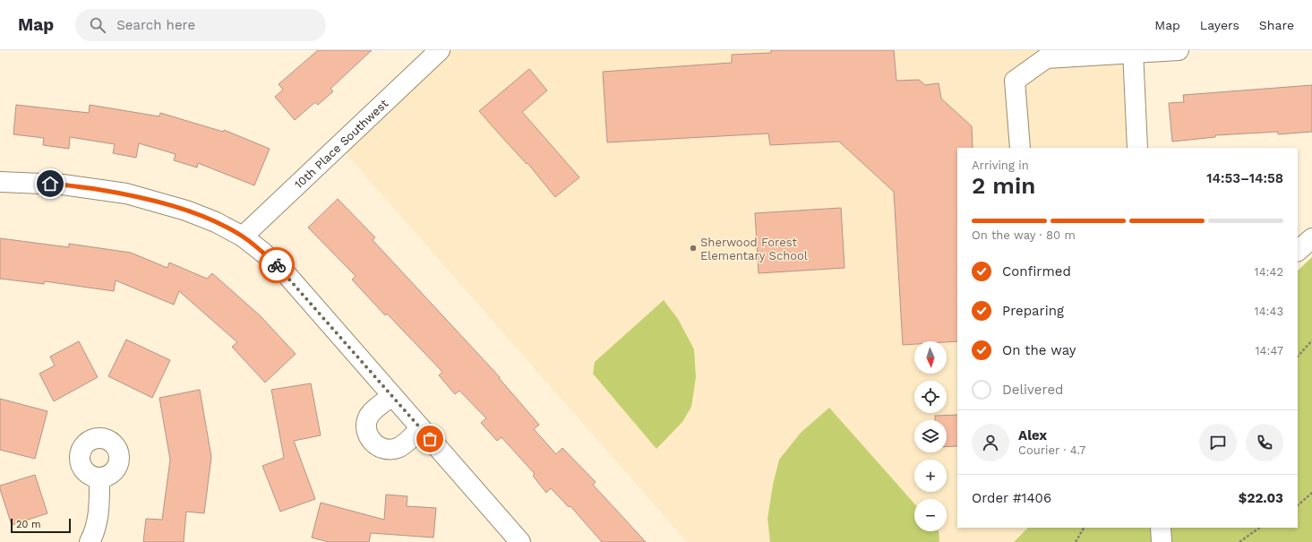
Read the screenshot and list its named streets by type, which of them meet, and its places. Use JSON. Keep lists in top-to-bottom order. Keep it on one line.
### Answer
{"streets":{"street":["10th Place Southwest"]},"places":["Sherwood Forest Elementary School"],"scale_bar":"20 m","north":"bottom","page":{"header":"Map","search":"Search here","nav":["Map","Layers","Share"],"heading":["2 min","Arriving in","14:53–14:58"],"panel":["Alex","Courier · 4.7","Order #1406","$22.03"],"bar":"On the way · 80 m","list":[["Confirmed","14:42"],["Preparing","14:43"],["On the way","14:47"],"Delivered"],"map_buttons":["+","−"],"scale":"20 m"}}
